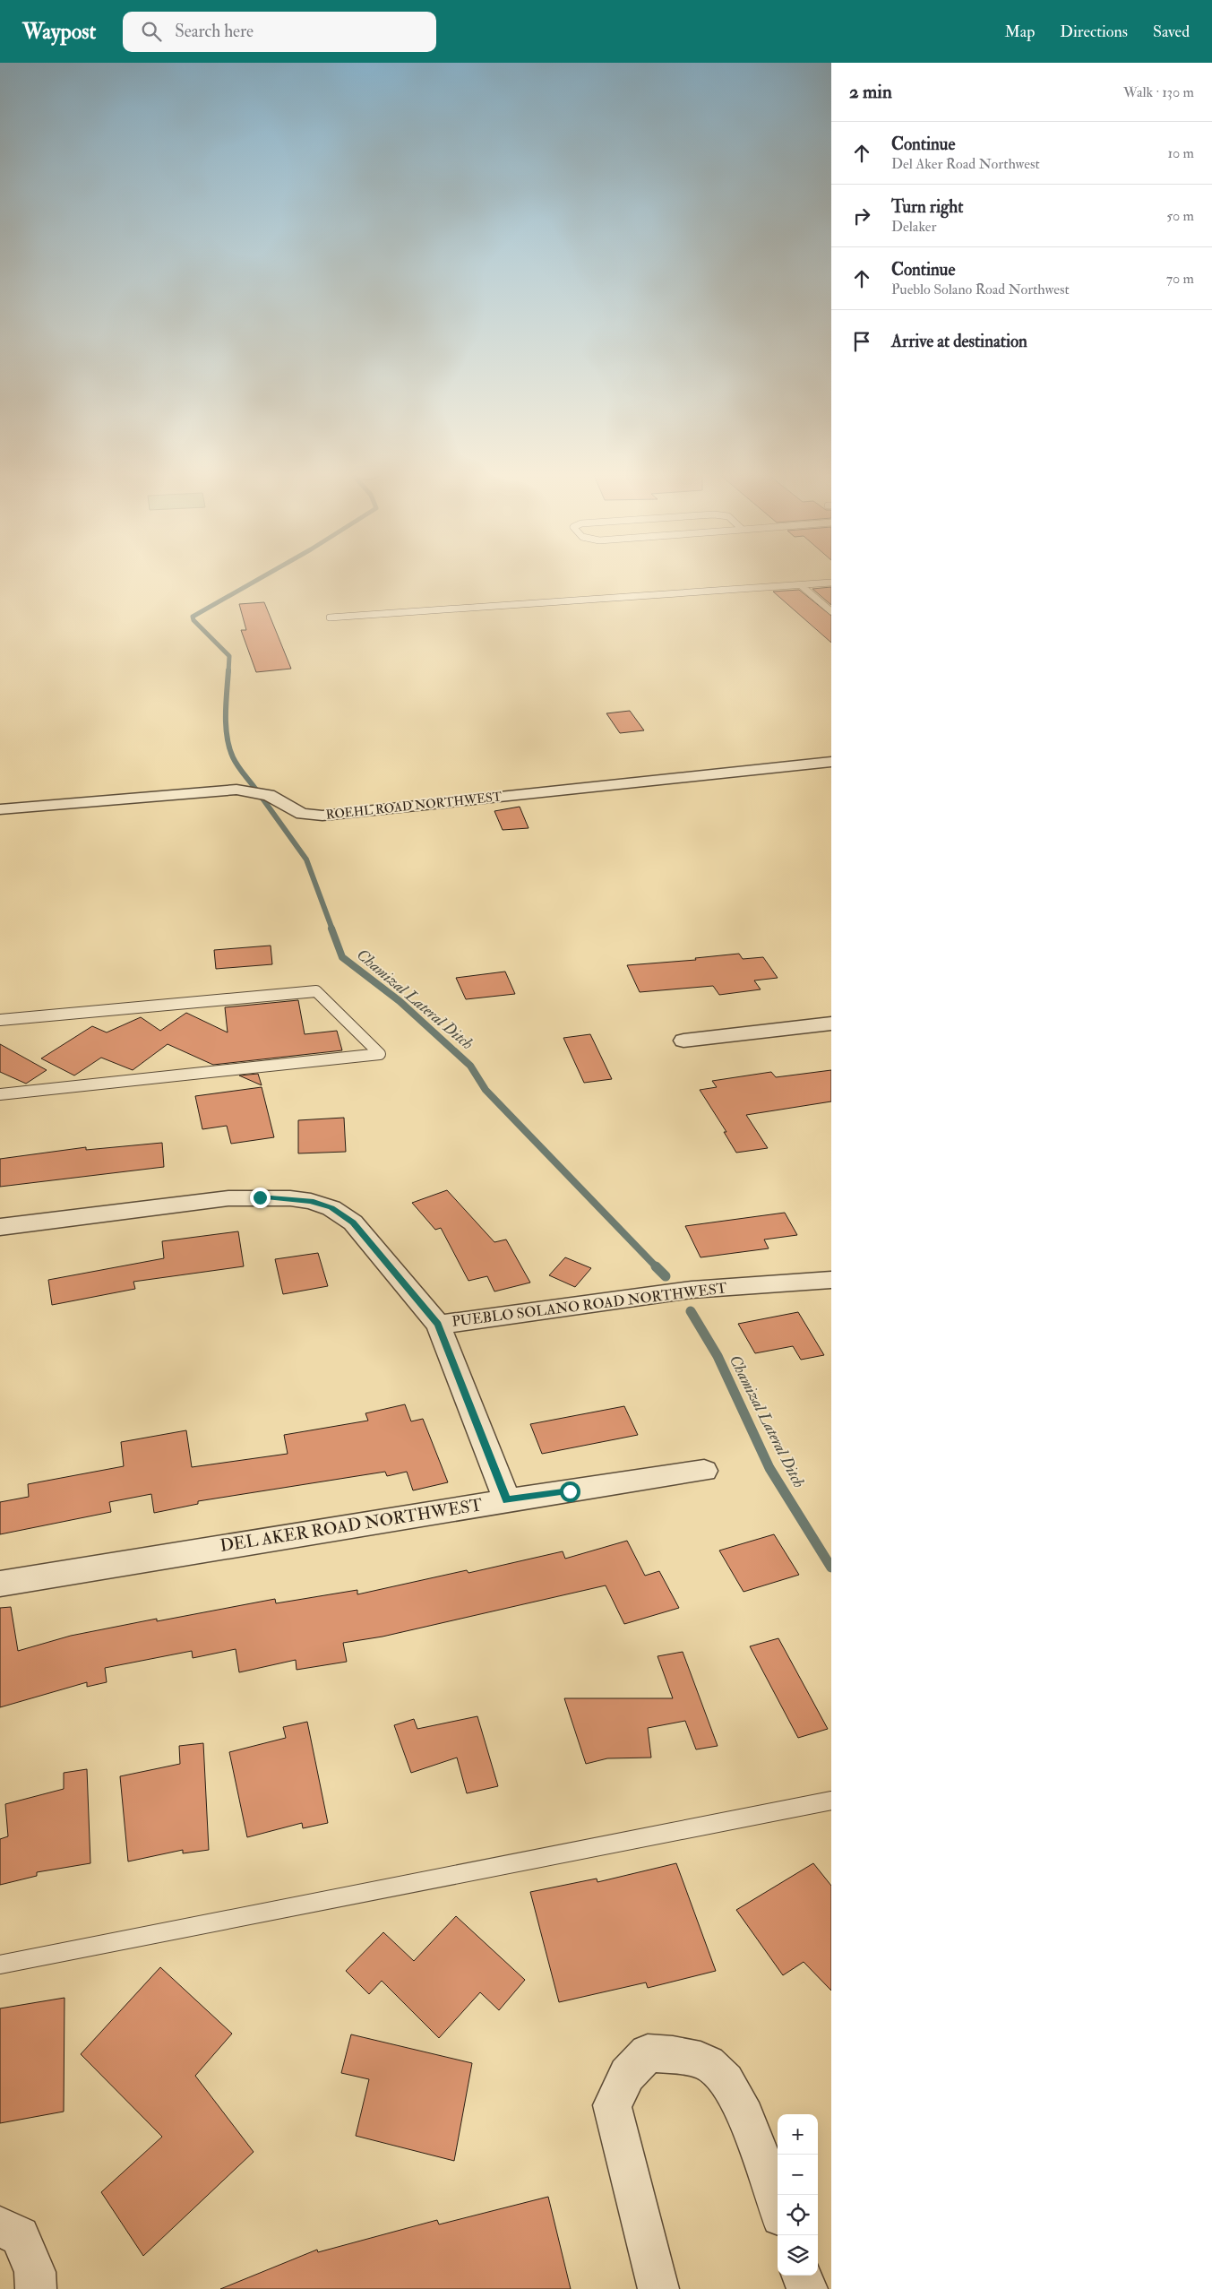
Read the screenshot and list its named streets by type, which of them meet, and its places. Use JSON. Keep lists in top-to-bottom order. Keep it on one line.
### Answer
{"streets":{"street":["ROEHL ROAD NORTHWEST","PUEBLO SOLANO ROAD NORTHWEST","DEL AKER ROAD NORTHWEST"]},"water":["Chamizal Lateral Ditch"],"page":{"header":"Waypost","search":"Search here","nav":["Map","Directions","Saved"],"heading":["2 min","Walk · 130 m"],"list":[["Continue","Del Aker Road Northwest","10 m"],["Turn right","Delaker","50 m"],["Continue","Pueblo Solano Road Northwest","70 m"],"Arrive at destination"],"map_buttons":["+","−"]}}
